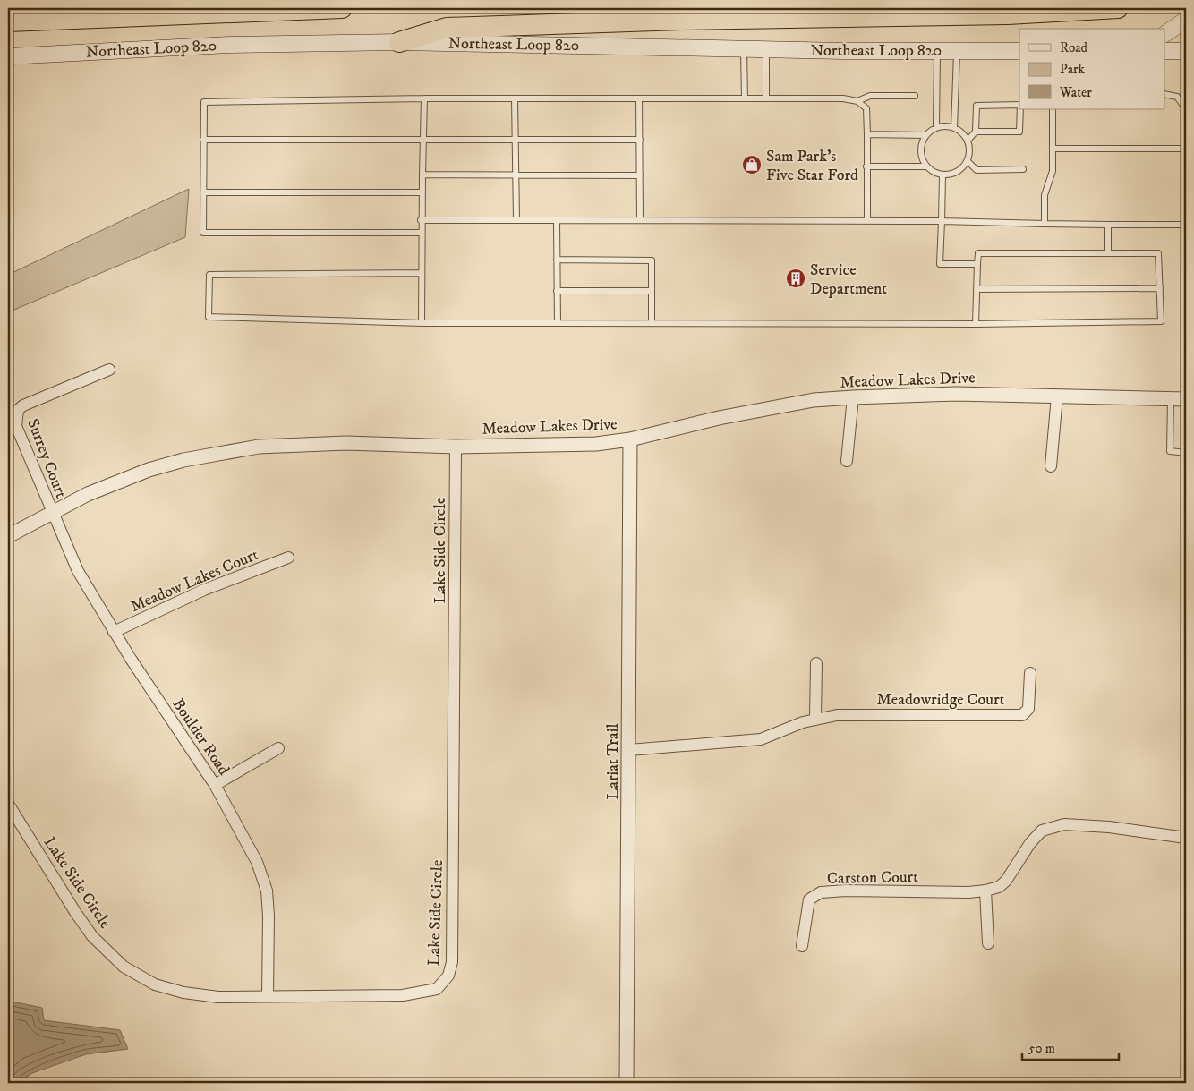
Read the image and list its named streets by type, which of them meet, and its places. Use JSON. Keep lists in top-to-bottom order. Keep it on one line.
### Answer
{"streets":{"main road":["Northeast Loop 820"],"street":["Meadow Lakes Drive","Surrey Court","Lake Side Circle","Meadow Lakes Court","Meadowridge Court","Boulder Road","Lariat Trail","Carston Court"]},"crossings":[["Meadow Lakes Drive","Surrey Court"],["Meadow Lakes Drive","Lake Side Circle"],["Meadow Lakes Drive","Boulder Road"],["Meadow Lakes Drive","Lariat Trail"],["Surrey Court","Boulder Road"],["Lake Side Circle","Boulder Road"],["Meadow Lakes Court","Boulder Road"],["Meadowridge Court","Lariat Trail"]],"places":{"shop":["Sam Park's Five Star Ford"],"building":["Service Department"]},"legend":["Road","Park","Water"],"scale_bar":"50 m"}
